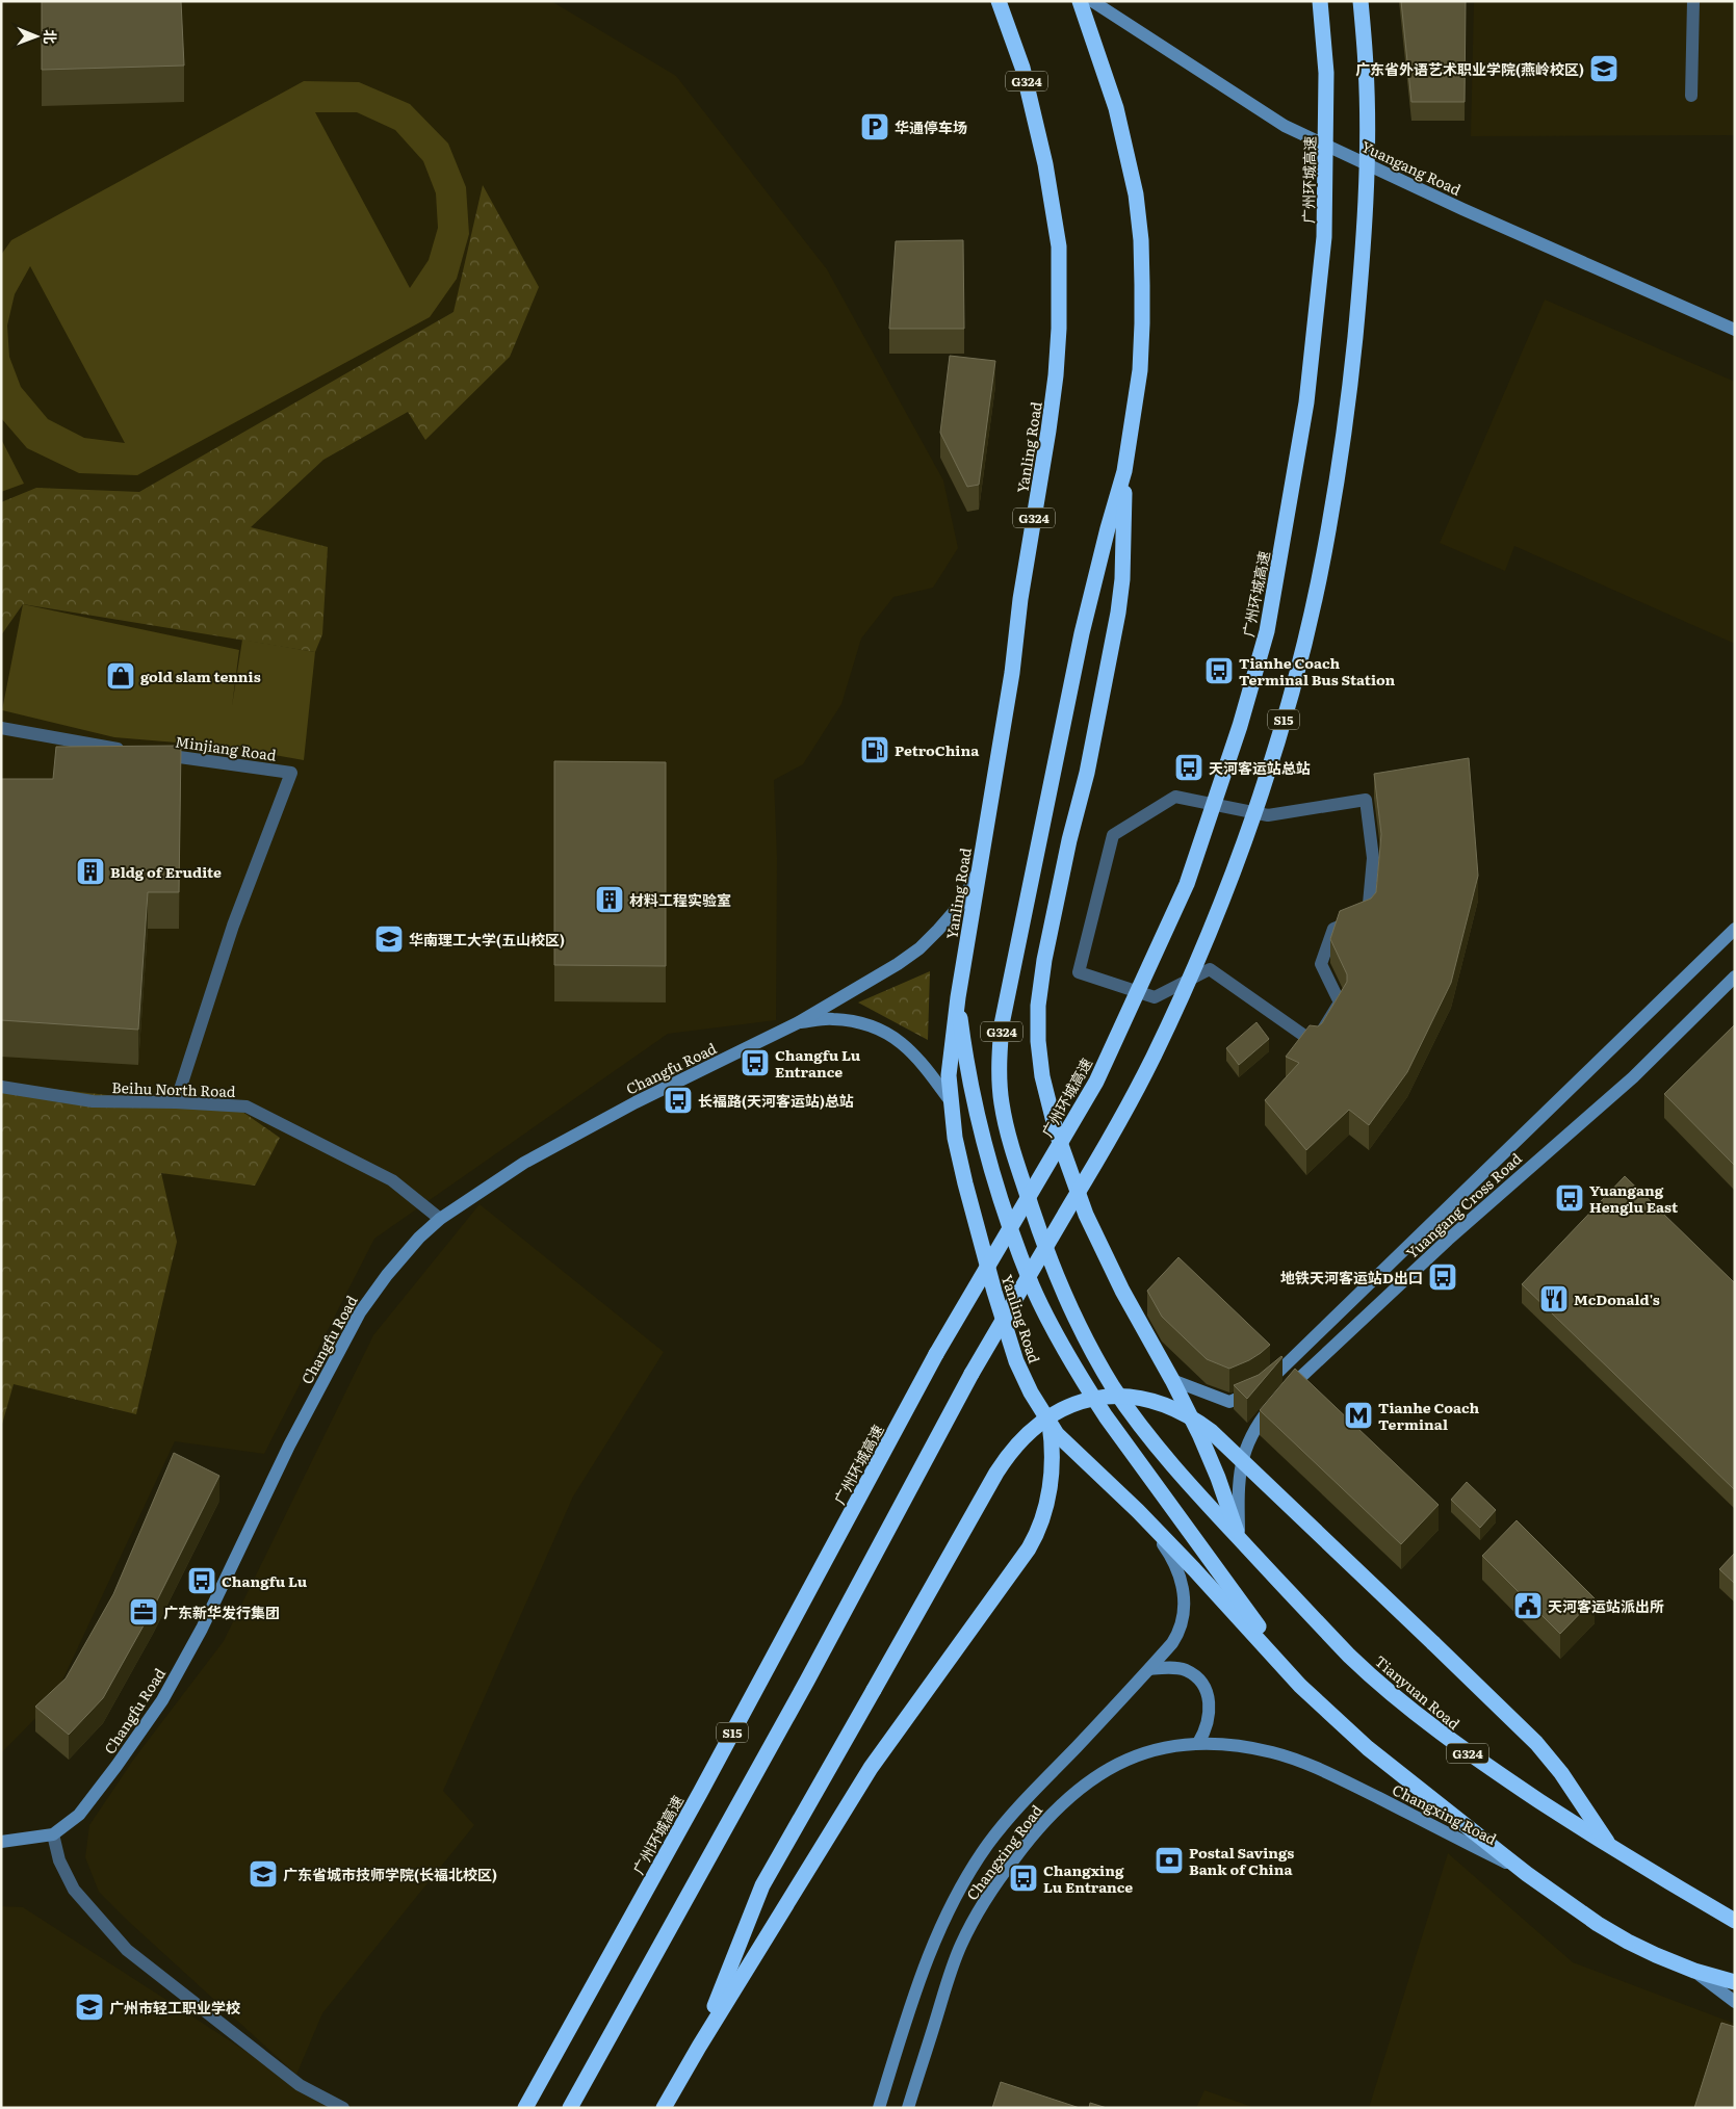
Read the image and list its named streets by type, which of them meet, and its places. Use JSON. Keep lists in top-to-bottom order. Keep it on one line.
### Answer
{"streets":{"highway":["G324","广州环城高速","Yanling Road","S15","Tianyuan Road"],"street":["Yuangang Road","Minjiang Road","Changfu Road","Beihu North Road","Yuangang Cross Road","Changxing Road"]},"crossings":[["G324","Yanling Road"],["G324","Yuangang Cross Road"],["G324","Tianyuan Road"],["G324","Changxing Road"],["Yanling Road","Changfu Road"],["Yanling Road","Changxing Road"],["Minjiang Road","Beihu North Road"],["Changfu Road","Beihu North Road"],["Yuangang Cross Road","Tianyuan Road"]],"places":{"school or university":["广东省外语艺术职业学院(燕岭校区)","华南理工大学(五山校区)","广东省城市技师学院(长福北校区)","广州市轻工职业学校"],"parking":["华通停车场"],"bus stop":["Tianhe Coach Terminal Bus Station","天河客运站总站","Changfu Lu Entrance","长福路(天河客运站)总站","Yuangang Henglu East","地铁天河客运站D出口","Changfu Lu","Changxing Lu Entrance"],"shop":["gold slam tennis"],"fuel station":["PetroChina"],"building":["Bldg of Erudite","材料工程实验室"],"restaurant":["McDonald's"],"metro station":["Tianhe Coach Terminal"],"public building":["天河客运站派出所"],"office":["广东新华发行集团"],"bank":["Postal Savings Bank of China"]},"north":"right"}
